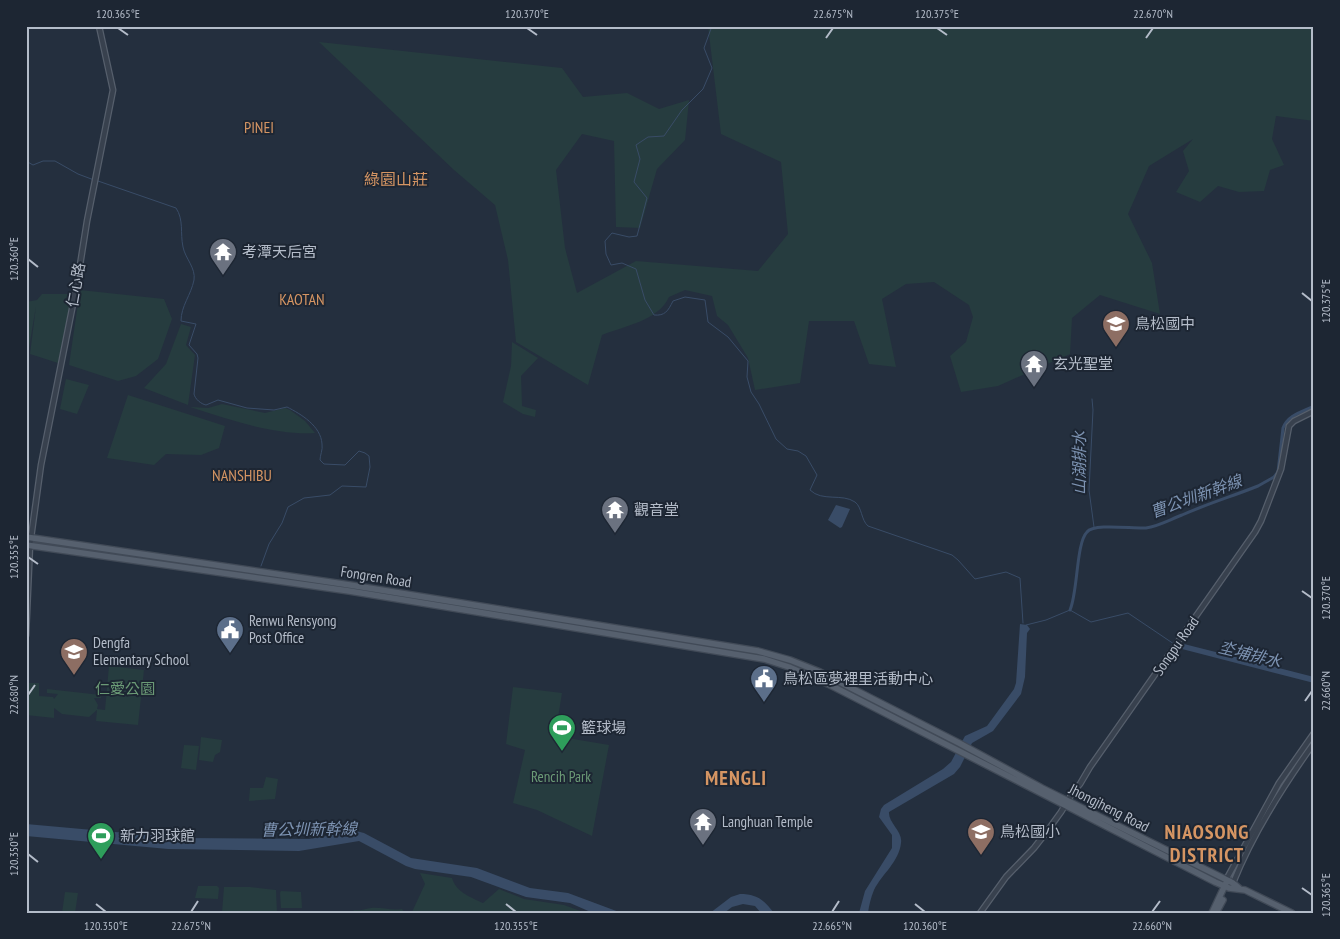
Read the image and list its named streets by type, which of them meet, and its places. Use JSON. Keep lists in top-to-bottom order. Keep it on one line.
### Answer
{"streets":{"main road":["Fongren Road","Jhongjheng Road"],"street":["仁心路","Songpu Road"]},"crossings":[["仁心路","Fongren Road"],["Fongren Road","Jhongjheng Road"],["Songpu Road","Jhongjheng Road"]],"districts":["PINEI","綠園山莊","KAOTAN","NANSHIBU","MENGLI","NIAOSONG DISTRICT"],"water":["山湖排水","曹公圳新幹線","坔埔排水"],"parks":["仁愛公園","Rencih Park"],"places":{"temple":["考潭天后宮","玄光聖堂","觀音堂","Langhuan Temple"],"school or university":["鳥松國中","Dengfa Elementary School","鳥松國小"],"public building":["Renwu Rensyong Post Office","鳥松區夢裡里活動中心"],"sports":["籃球場","新力羽球館"]},"coordinates":["120.365°E","120.370°E","22.675°N","120.375°E","22.670°N","120.360°E","120.355°E","22.660°N","22.680°N","120.350°E","22.665°N"]}
